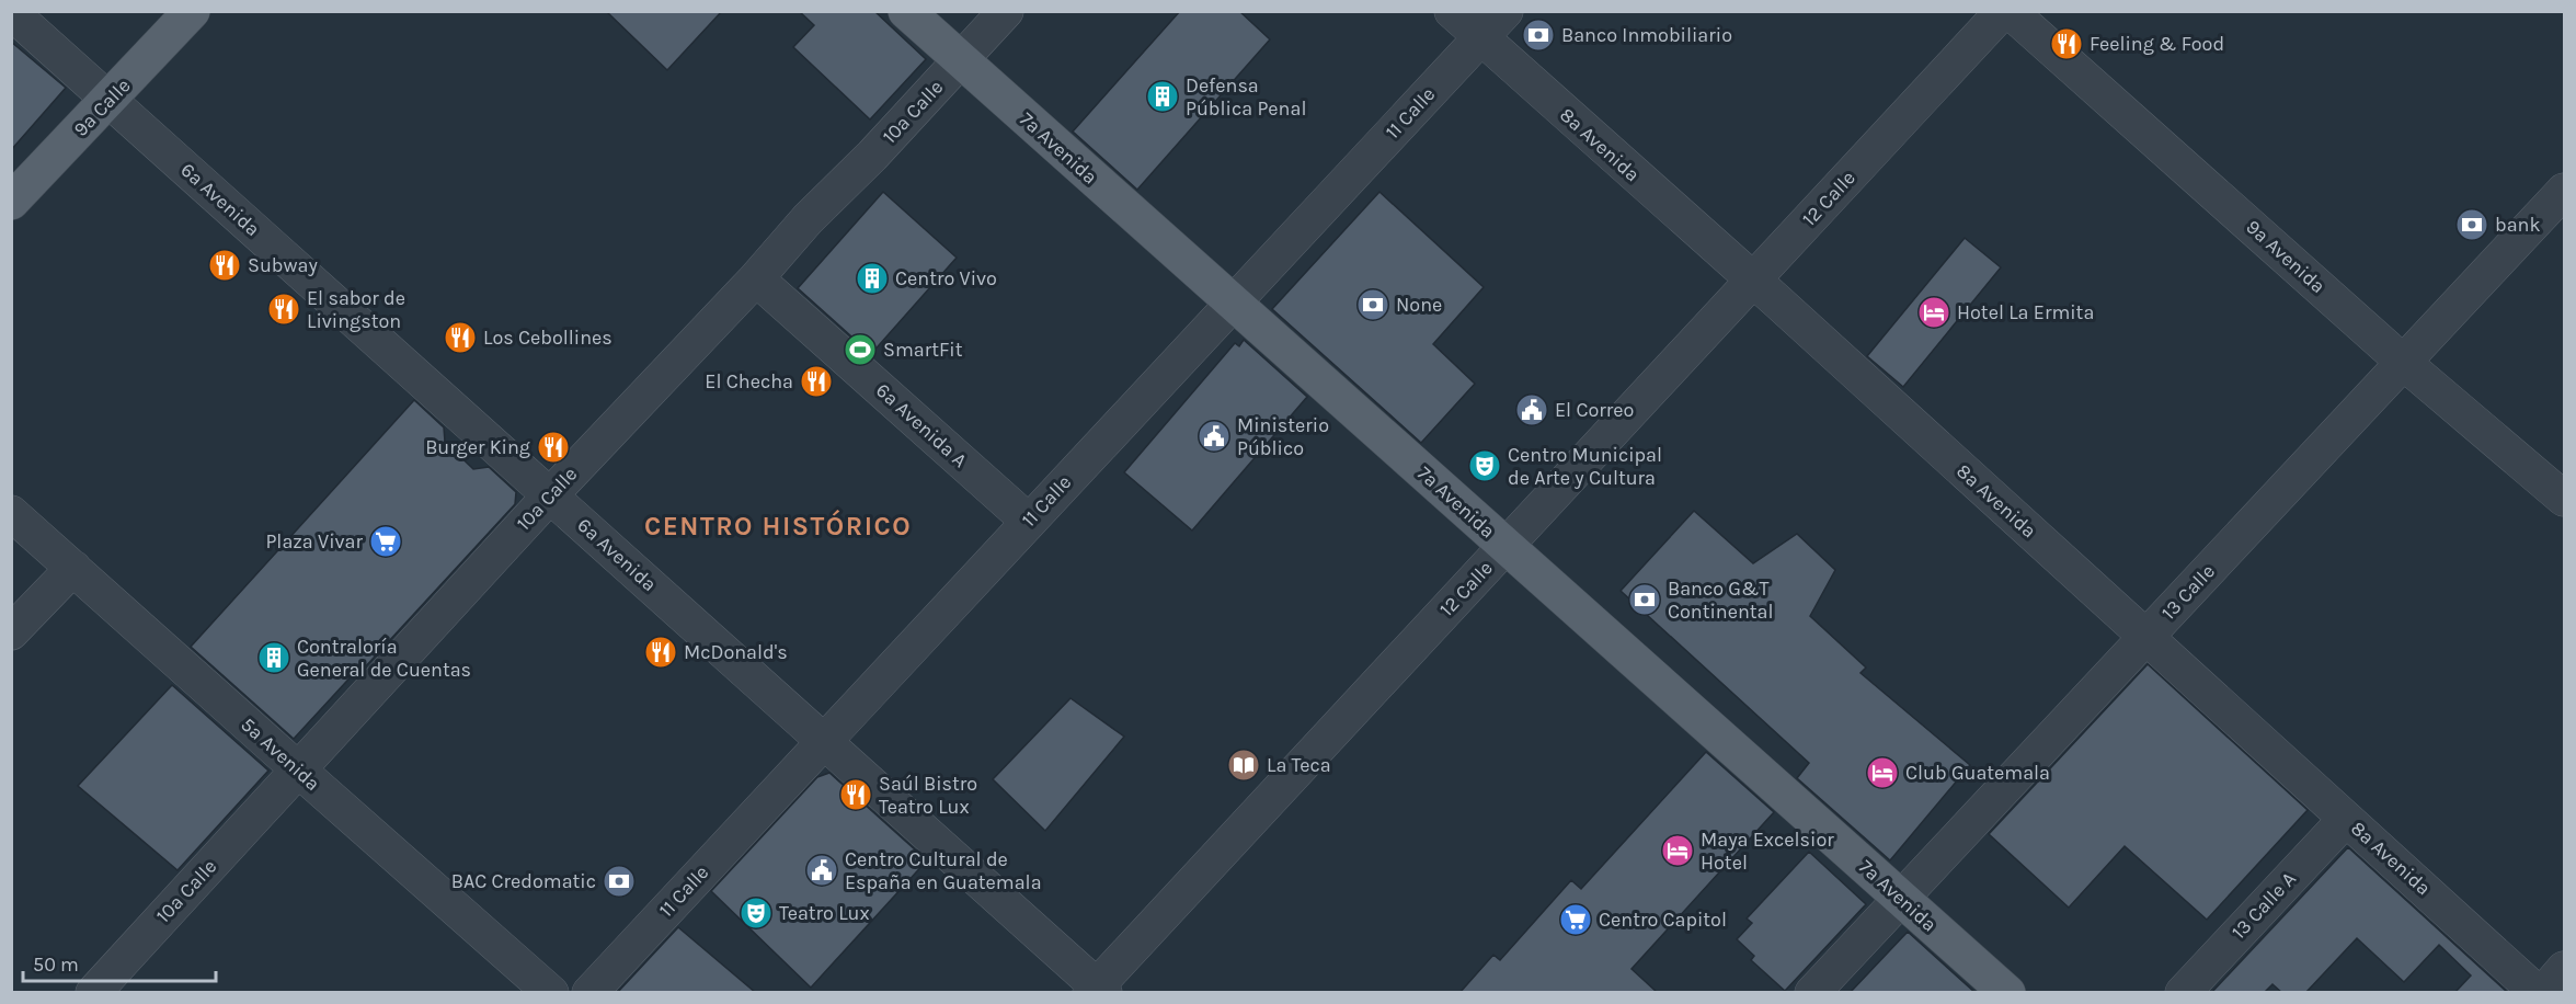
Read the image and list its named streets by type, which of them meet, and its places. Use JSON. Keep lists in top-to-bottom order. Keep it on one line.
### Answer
{"streets":{"main road":["9a Calle","7a Avenida"],"street":["10a Calle","11 Calle","8a Avenida","12 Calle","6a Avenida","9a Avenida","6a Avenida A","13 Calle","5a Avenida","13 Calle A"]},"crossings":[["9a Calle","6a Avenida"],["10a Calle","7a Avenida"],["10a Calle","6a Avenida"],["10a Calle","6a Avenida A"],["10a Calle","5a Avenida"],["11 Calle","8a Avenida"],["11 Calle","7a Avenida"],["11 Calle","6a Avenida"],["11 Calle","6a Avenida A"],["8a Avenida","12 Calle"],["8a Avenida","13 Calle"],["8a Avenida","13 Calle A"],["7a Avenida","12 Calle"],["7a Avenida","13 Calle"],["12 Calle","6a Avenida"],["9a Avenida","13 Calle"]],"districts":["CENTRO HISTÓRICO"],"places":{"bank":["Banco Inmobiliario","bank","None","Banco G&T Continental","BAC Credomatic"],"restaurant":["Feeling & Food","Subway","El sabor de Livingston","Los Cebollines","El Checha","Burger King","McDonald's","Saúl Bistro Teatro Lux"],"building":["Defensa Pública Penal","Centro Vivo","Contraloría General de Cuentas"],"hotel":["Hotel La Ermita","Club Guatemala","Maya Excelsior Hotel"],"sports":["SmartFit"],"public building":["El Correo","Ministerio Público","Centro Cultural de España en Guatemala"],"theatre":["Centro Municipal de Arte y Cultura","Teatro Lux"],"supermarket":["Plaza Vivar","Centro Capitol"],"library":["La Teca"]},"scale_bar":"50 m"}
